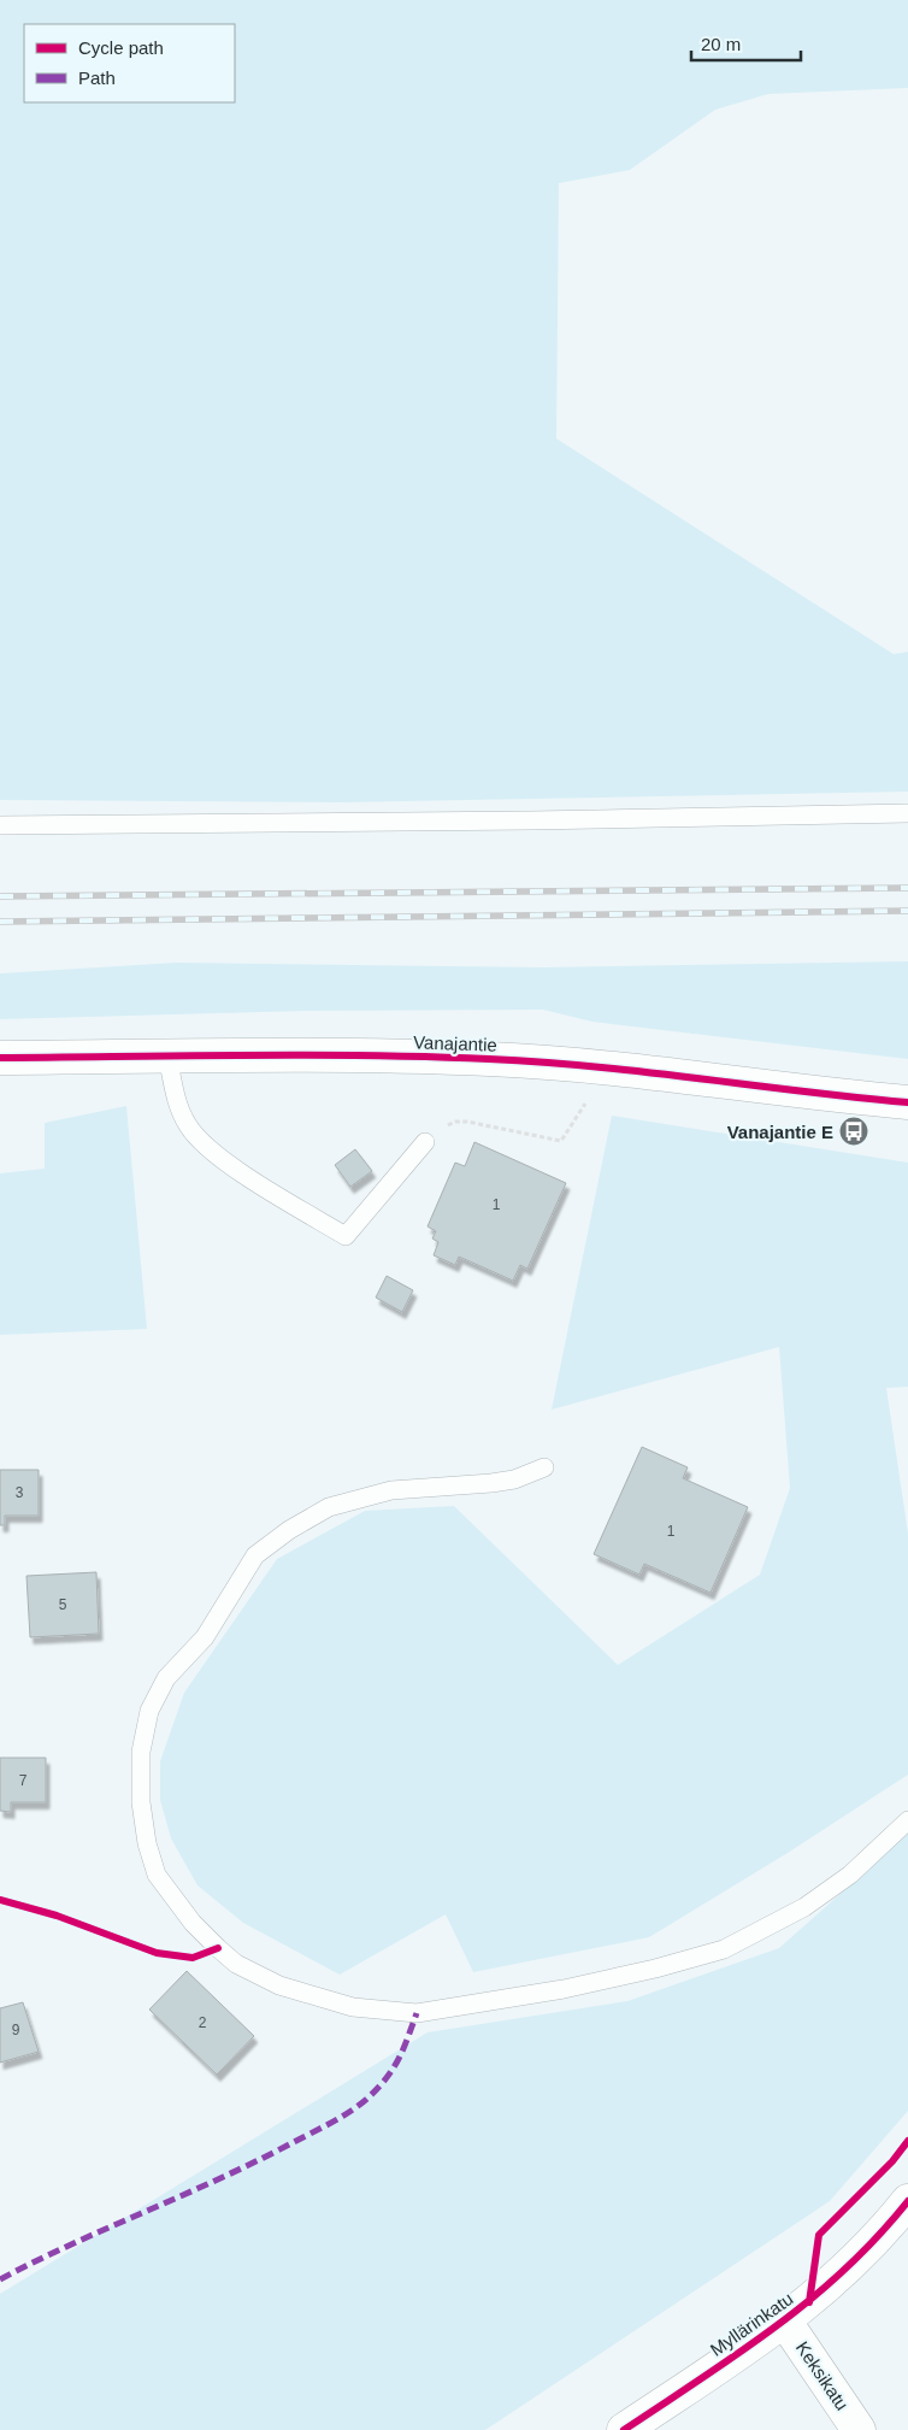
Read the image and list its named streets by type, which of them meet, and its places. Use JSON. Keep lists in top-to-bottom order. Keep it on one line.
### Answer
{"streets":{"street":["Vanajantie","Myllärinkatu","Keksikatu"]},"crossings":[["Myllärinkatu","Keksikatu"]],"places":{"bus stop":["Vanajantie E"]},"house_numbers":["1","3","1","5","7","2","9"],"legend":["Cycle path","Path"],"scale_bar":"20 m"}
